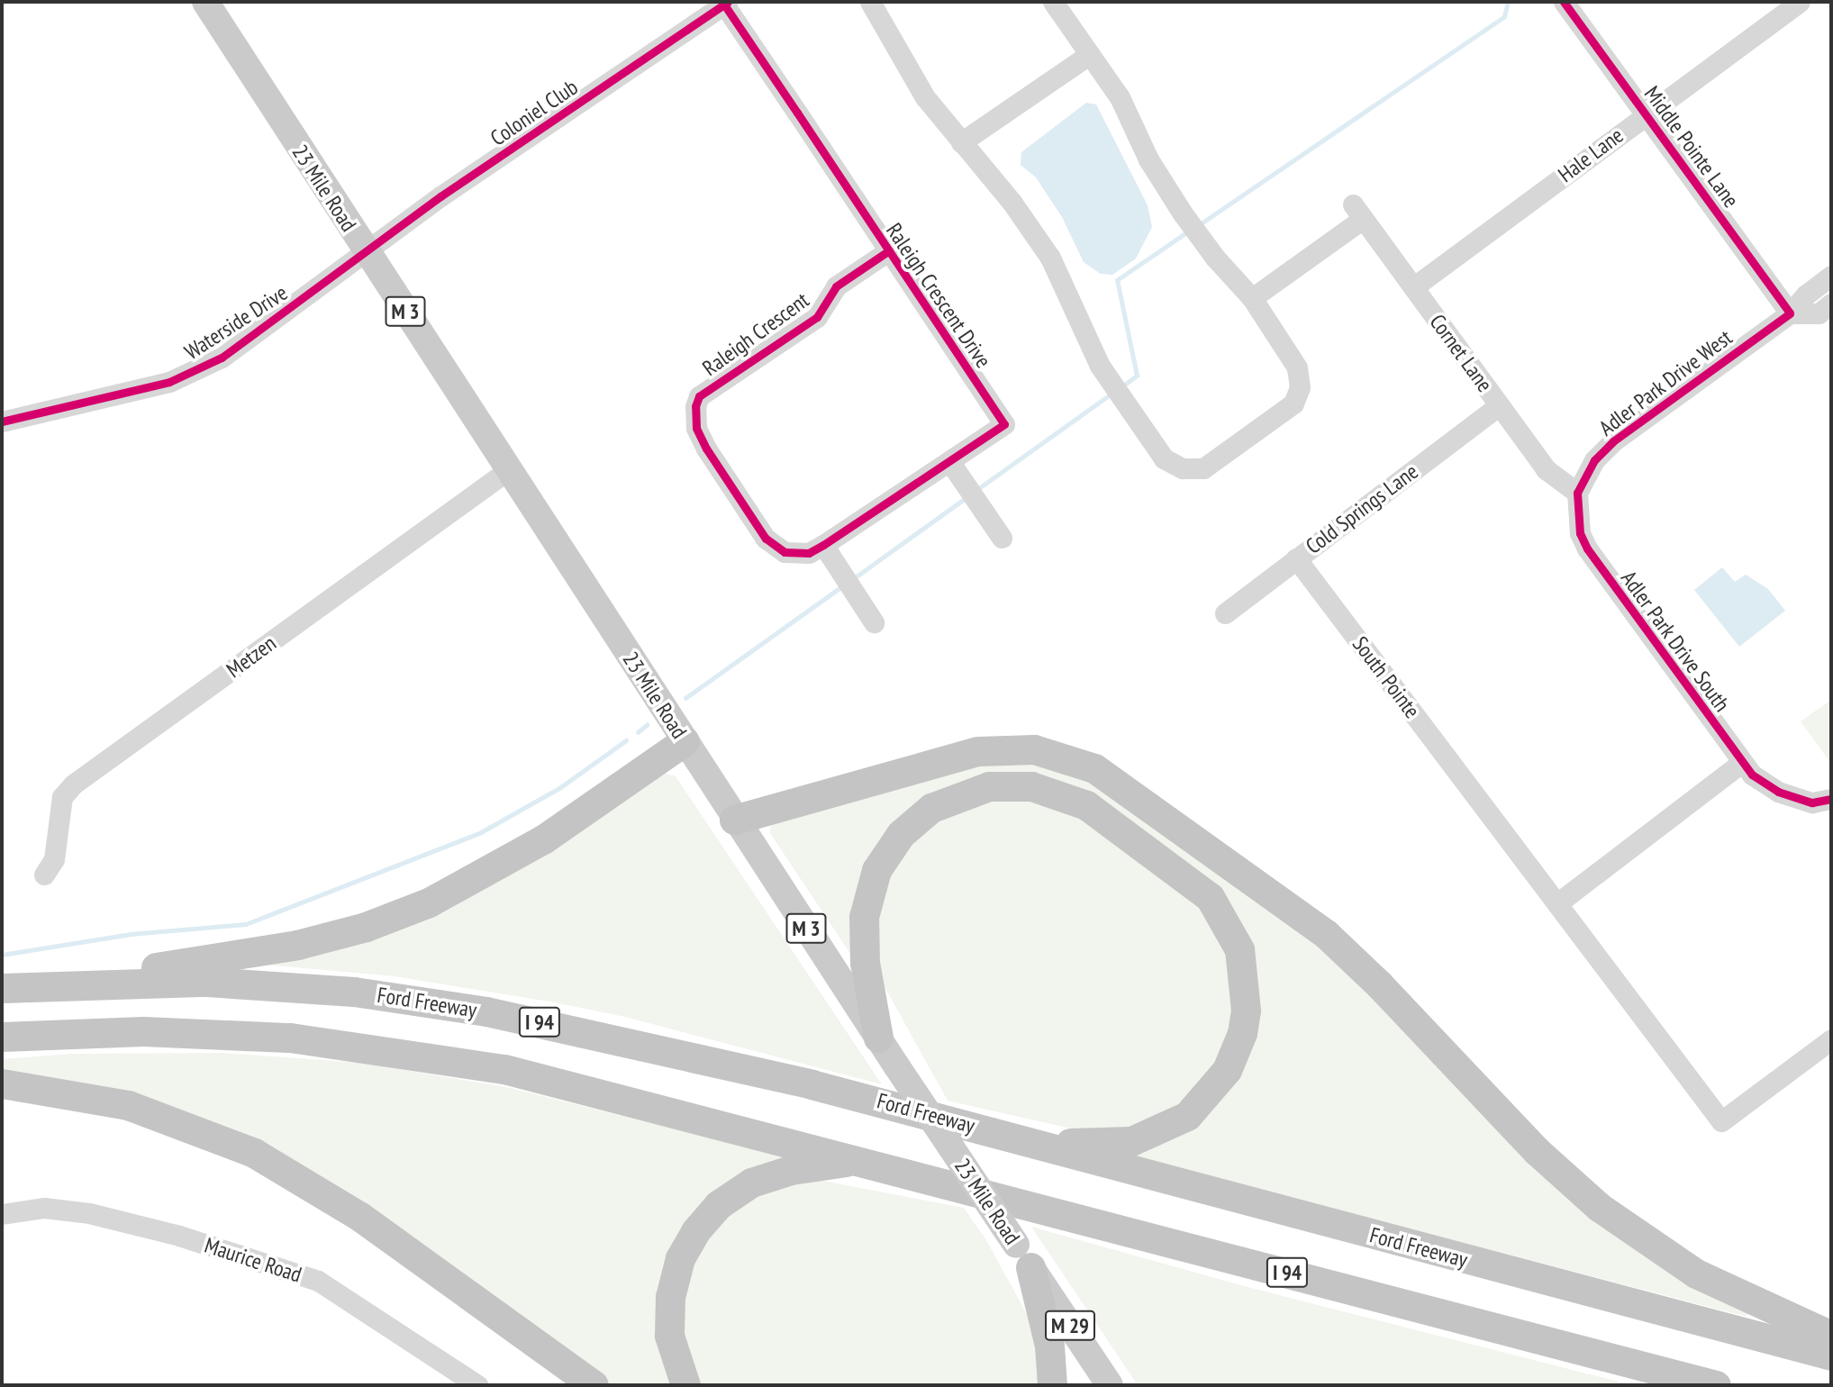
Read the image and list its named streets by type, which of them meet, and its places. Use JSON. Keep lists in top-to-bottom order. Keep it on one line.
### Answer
{"streets":{"highway":["Ford Freeway","I 94"],"main road":["23 Mile Road","M 3","M 29"],"street":["Coloniel Club","Middle Pointe Lane","Hale Lane","Raleigh Crescent Drive","Waterside Drive","Raleigh Crescent","Cornet Lane","Adler Park Drive West","Cold Springs Lane","Adler Park Drive South","Metzen","South Pointe","Maurice Road"]},"crossings":[["Coloniel Club","23 Mile Road"],["Coloniel Club","Raleigh Crescent Drive"],["Coloniel Club","Waterside Drive"],["Middle Pointe Lane","Hale Lane"],["Middle Pointe Lane","Adler Park Drive West"],["Hale Lane","Cornet Lane"],["23 Mile Road","Waterside Drive"],["23 Mile Road","Metzen"],["Raleigh Crescent Drive","Raleigh Crescent"],["Cornet Lane","Adler Park Drive West"],["Cornet Lane","Cold Springs Lane"],["Cornet Lane","Adler Park Drive South"],["Adler Park Drive West","Adler Park Drive South"],["Cold Springs Lane","South Pointe"]]}
